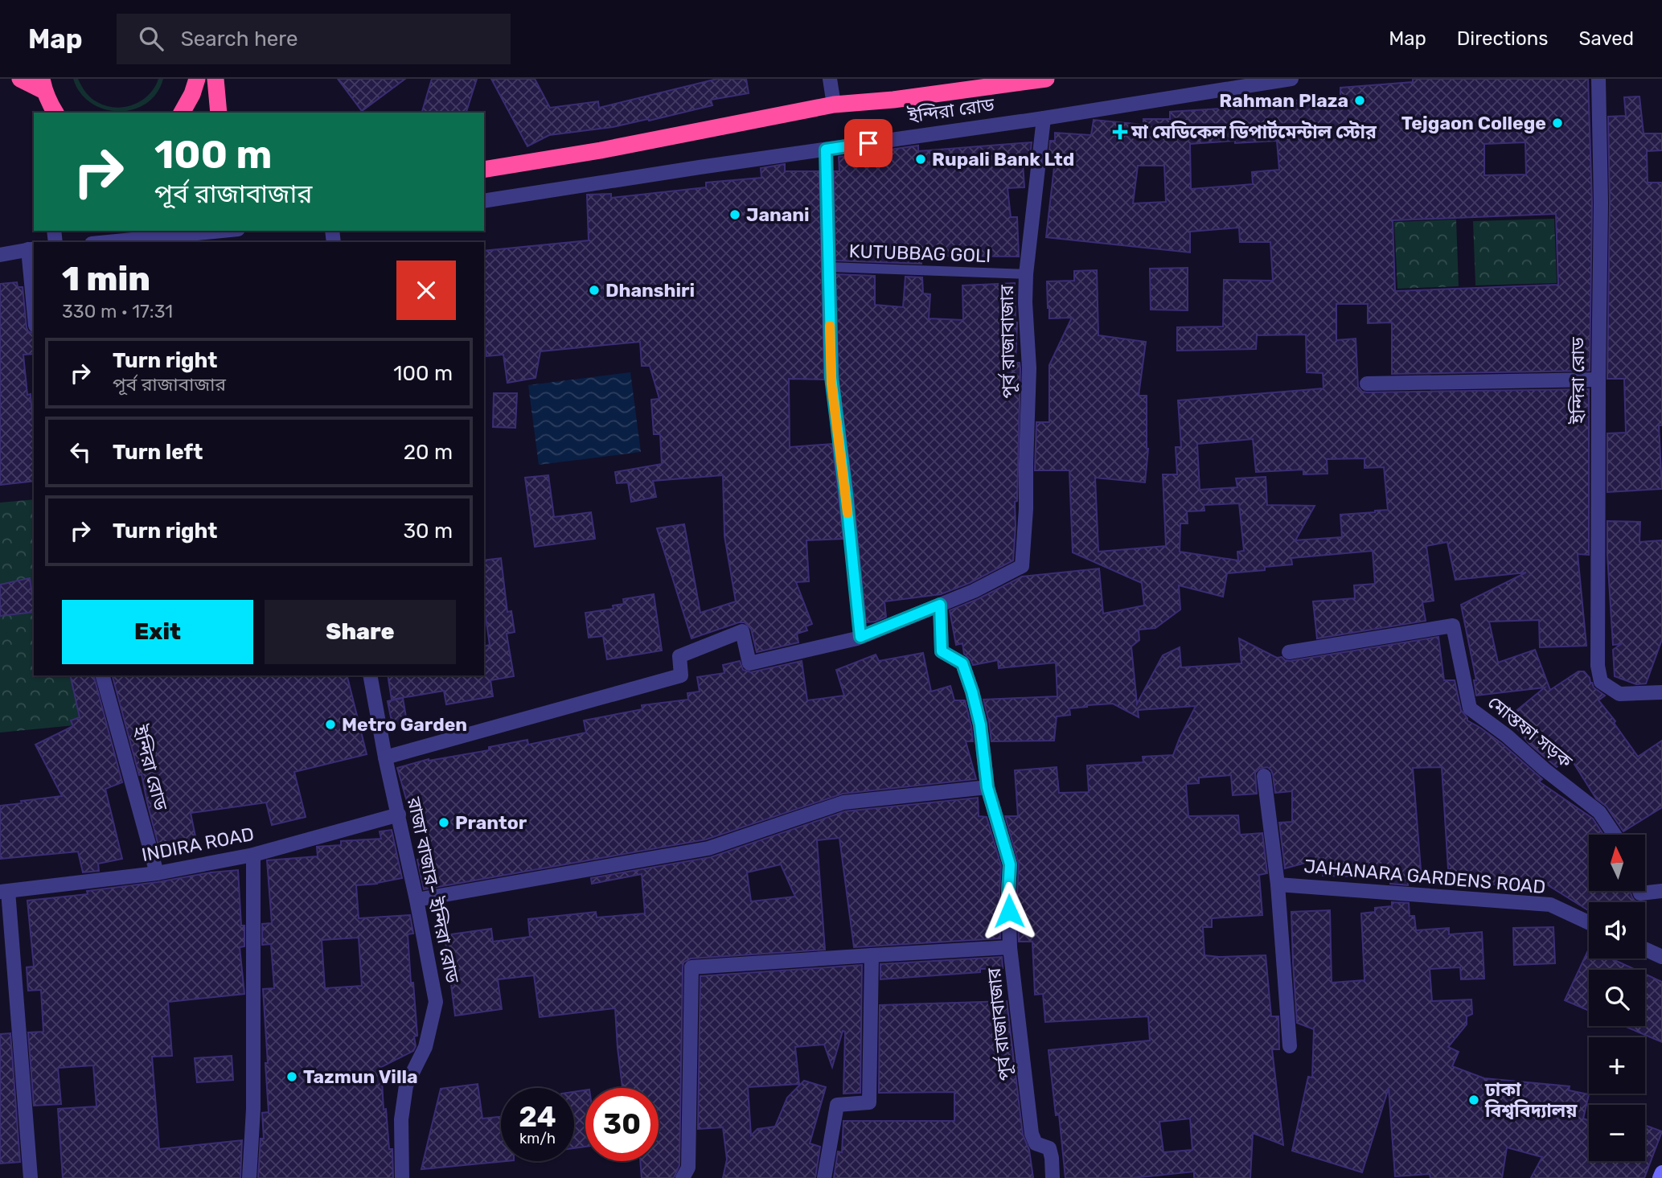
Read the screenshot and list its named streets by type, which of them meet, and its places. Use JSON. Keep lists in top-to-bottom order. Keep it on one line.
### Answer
{"streets":{"highway":["ইন্দিরা রোড"],"street":["পূর্ব রাজাবাজার","মোস্তফা সড়ক","INDIRA ROAD","JAHANARA GARDENS ROAD","রাজা বাজার- ইন্দিরা রোড"],"lane":["KUTUBBAG GOLI"]},"crossings":[["ইন্দিরা রোড","KUTUBBAG GOLI"],["ইন্দিরা রোড","পূর্ব রাজাবাজার"],["ইন্দিরা রোড","INDIRA ROAD"],["KUTUBBAG GOLI","পূর্ব রাজাবাজার"],["INDIRA ROAD","রাজা বাজার- ইন্দিরা রোড"]],"places":{"other":["Rahman Plaza","Tejgaon College","Rupali Bank Ltd","Janani","Dhanshiri","Metro Garden","Prantor","Tazmun Villa","ঢাকা বিশ্ববিদ্যালয়"],"health":["মা মেডিকেল ডিপার্টমেন্টাল স্টোর"]},"north":"top","page":{"header":"Map","search":"Search here","nav":["Map","Directions","Saved"],"turn":["100 m","পূর্ব রাজাবাজার"],"heading":["1 min","330 m · 17:31"],"list":[{"name":"Turn right","note":"পূর্ব রাজাবাজার","value":"100 m"},{"name":"Turn left","value":"20 m"},{"name":"Turn right","value":"30 m"}],"buttons":["Exit","Share"],"map_buttons":["+","−"],"speed":"24 km/h","limit":"30"}}
